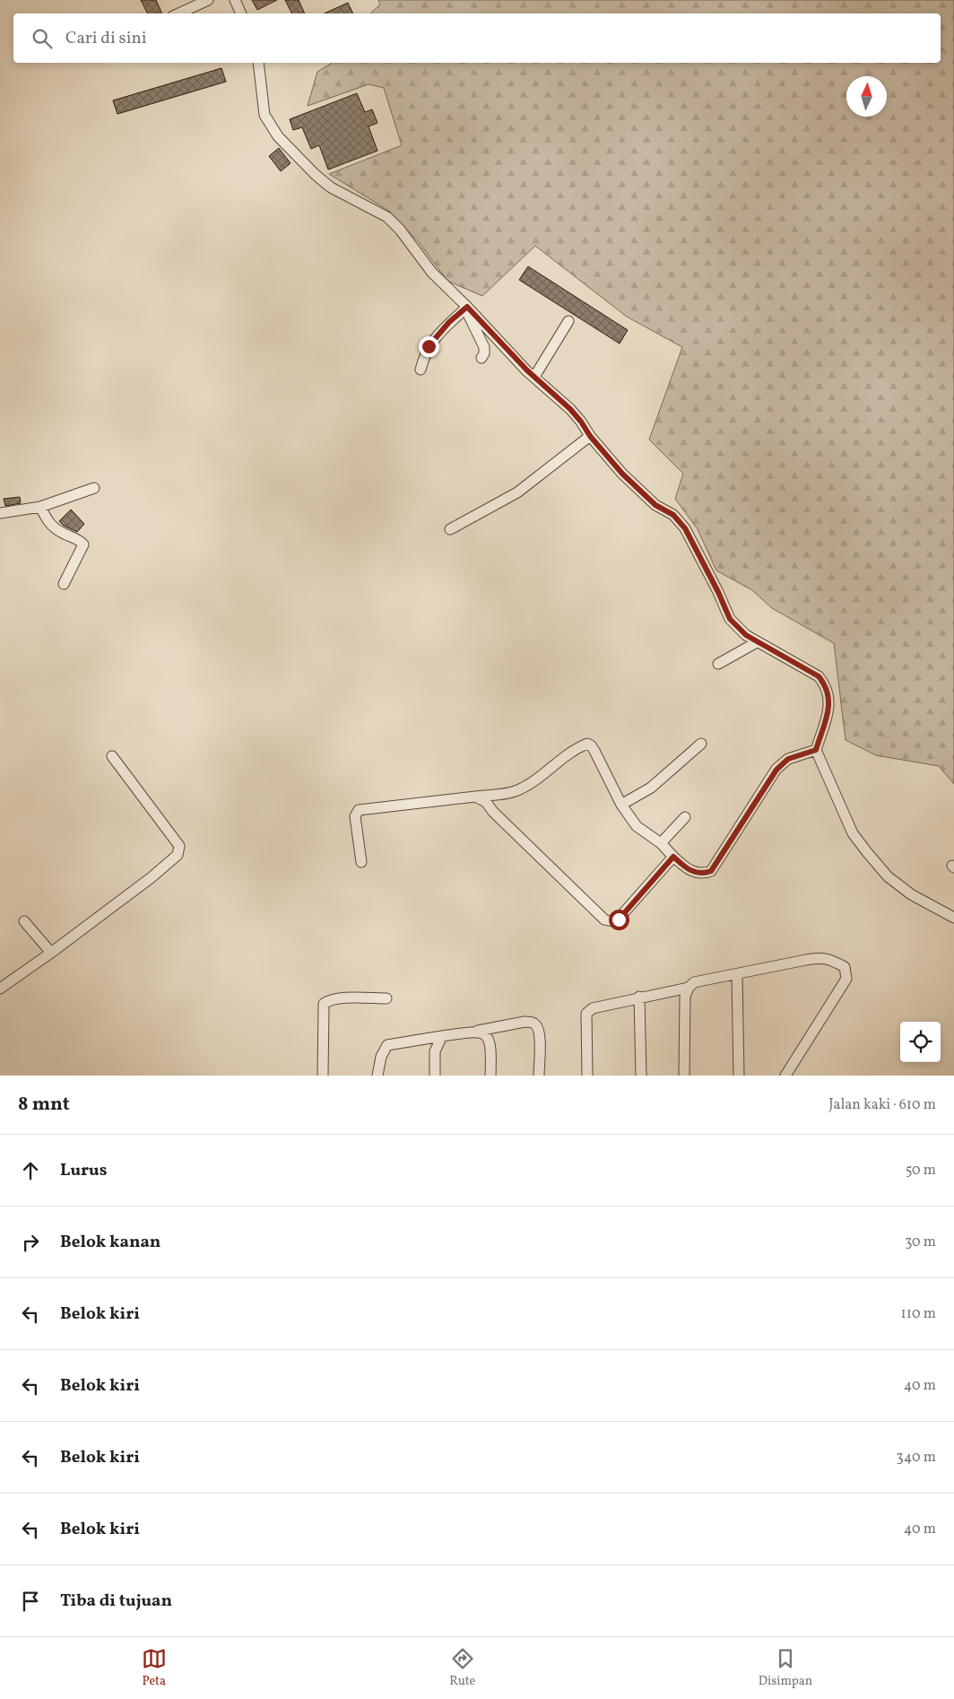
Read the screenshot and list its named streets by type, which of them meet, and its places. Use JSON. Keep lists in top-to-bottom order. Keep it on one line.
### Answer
{"north":"top","page":{"search":"Cari di sini","heading":["8 mnt","Jalan kaki · 610 m"],"list":[["Lurus","50 m"],["Belok kanan","30 m"],["Belok kiri","110 m"],["Belok kiri","40 m"],["Belok kiri","340 m"],["Belok kiri","40 m"],"Tiba di tujuan"],"nav":["Peta","Rute","Disimpan"]}}
